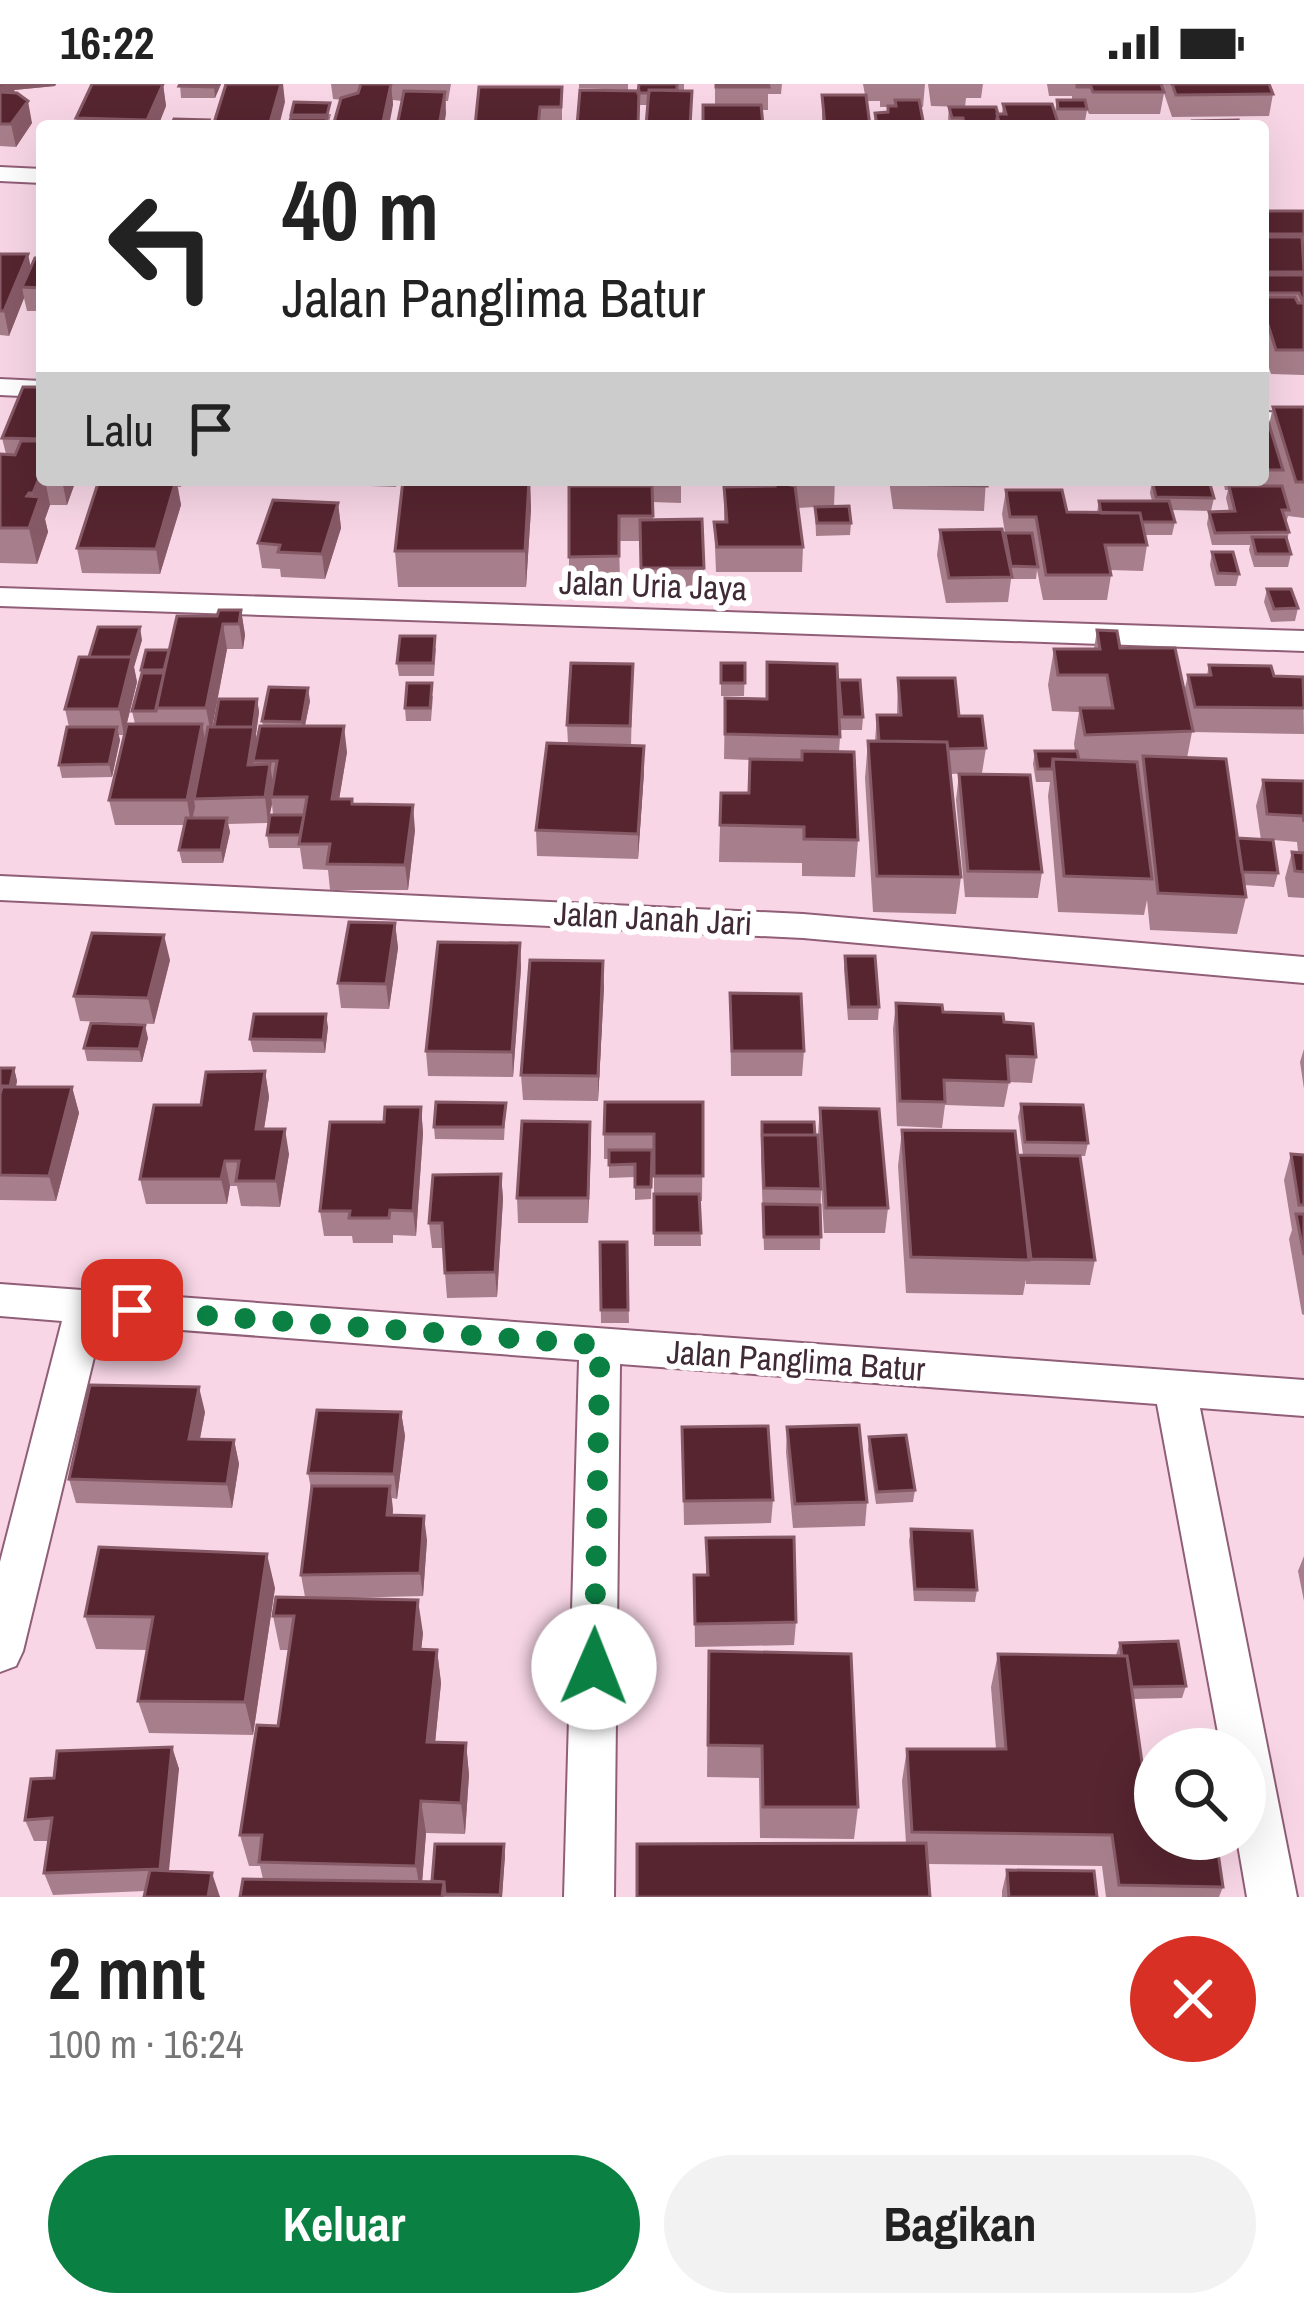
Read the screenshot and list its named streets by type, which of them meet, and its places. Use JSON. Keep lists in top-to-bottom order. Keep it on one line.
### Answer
{"streets":{"street":["Jalan Uria Jaya","Jalan Janah Jari","Jalan Panglima Batur"]},"page":{"status":"16:22","turn":["40 m","Jalan Panglima Batur"],"then":"Lalu","heading":["2 mnt","100 m · 16:24"],"buttons":["Keluar","Bagikan"]}}
